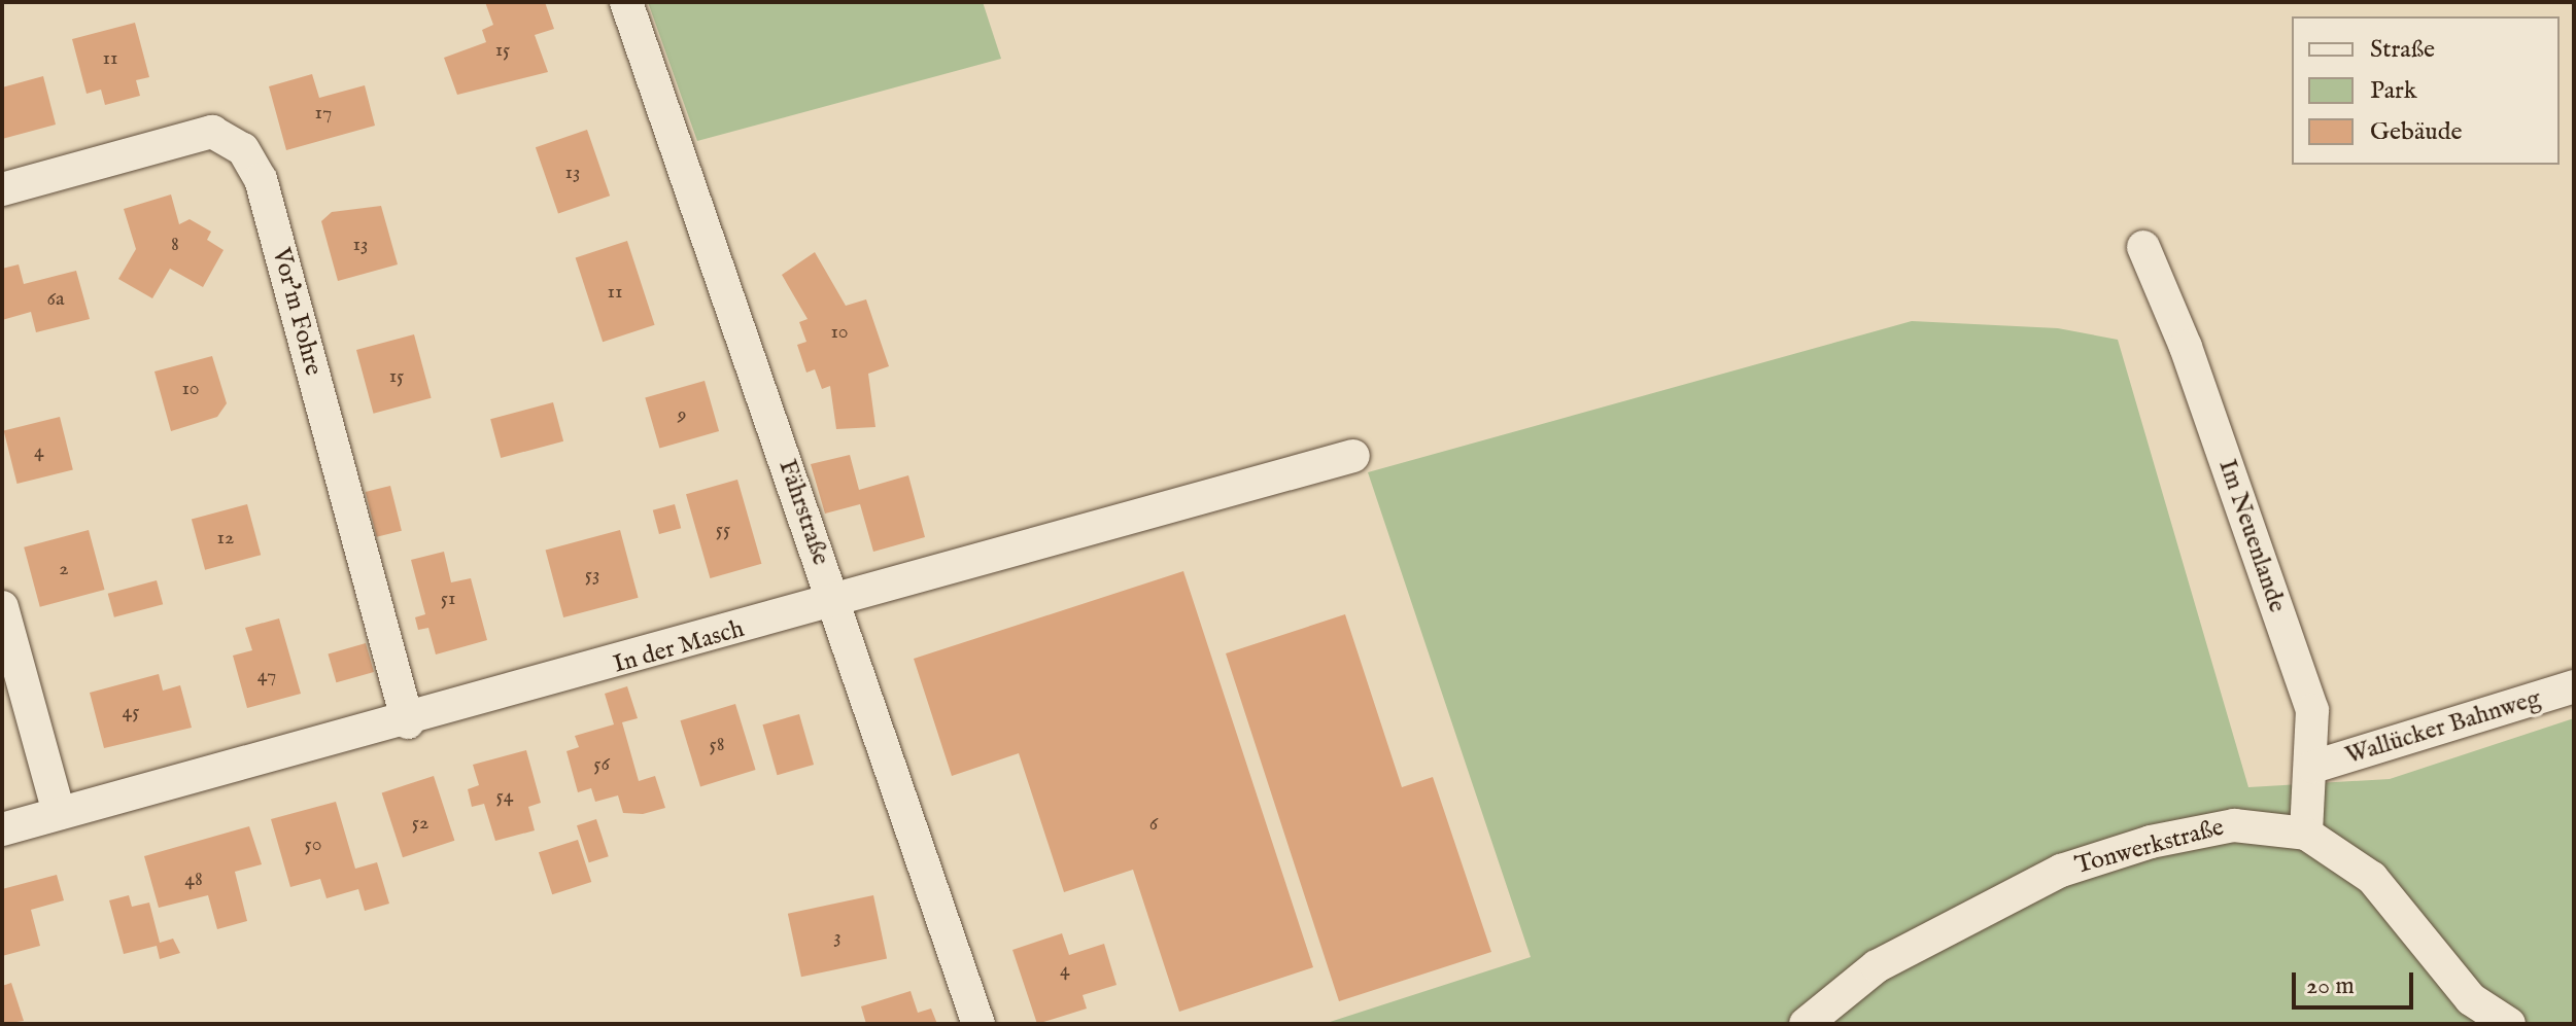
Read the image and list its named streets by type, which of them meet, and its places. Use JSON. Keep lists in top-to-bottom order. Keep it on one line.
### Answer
{"streets":{"street":["Vor'm Fohre","Fährstraße","Im Neuenlande","In der Masch","Wallücker Bahnweg","Tonwerkstraße"]},"crossings":[["Vor'm Fohre","In der Masch"],["Fährstraße","In der Masch"],["Im Neuenlande","Wallücker Bahnweg"],["Im Neuenlande","Tonwerkstraße"]],"house_numbers":["15","11","17","13","8","13","11","6a","10","15","10","9","4","55","12","2","53","51","47","45","58","56","54","52","6","50","48","3","4"],"legend":["Straße","Park","Gebäude"],"scale_bar":"20 m"}
